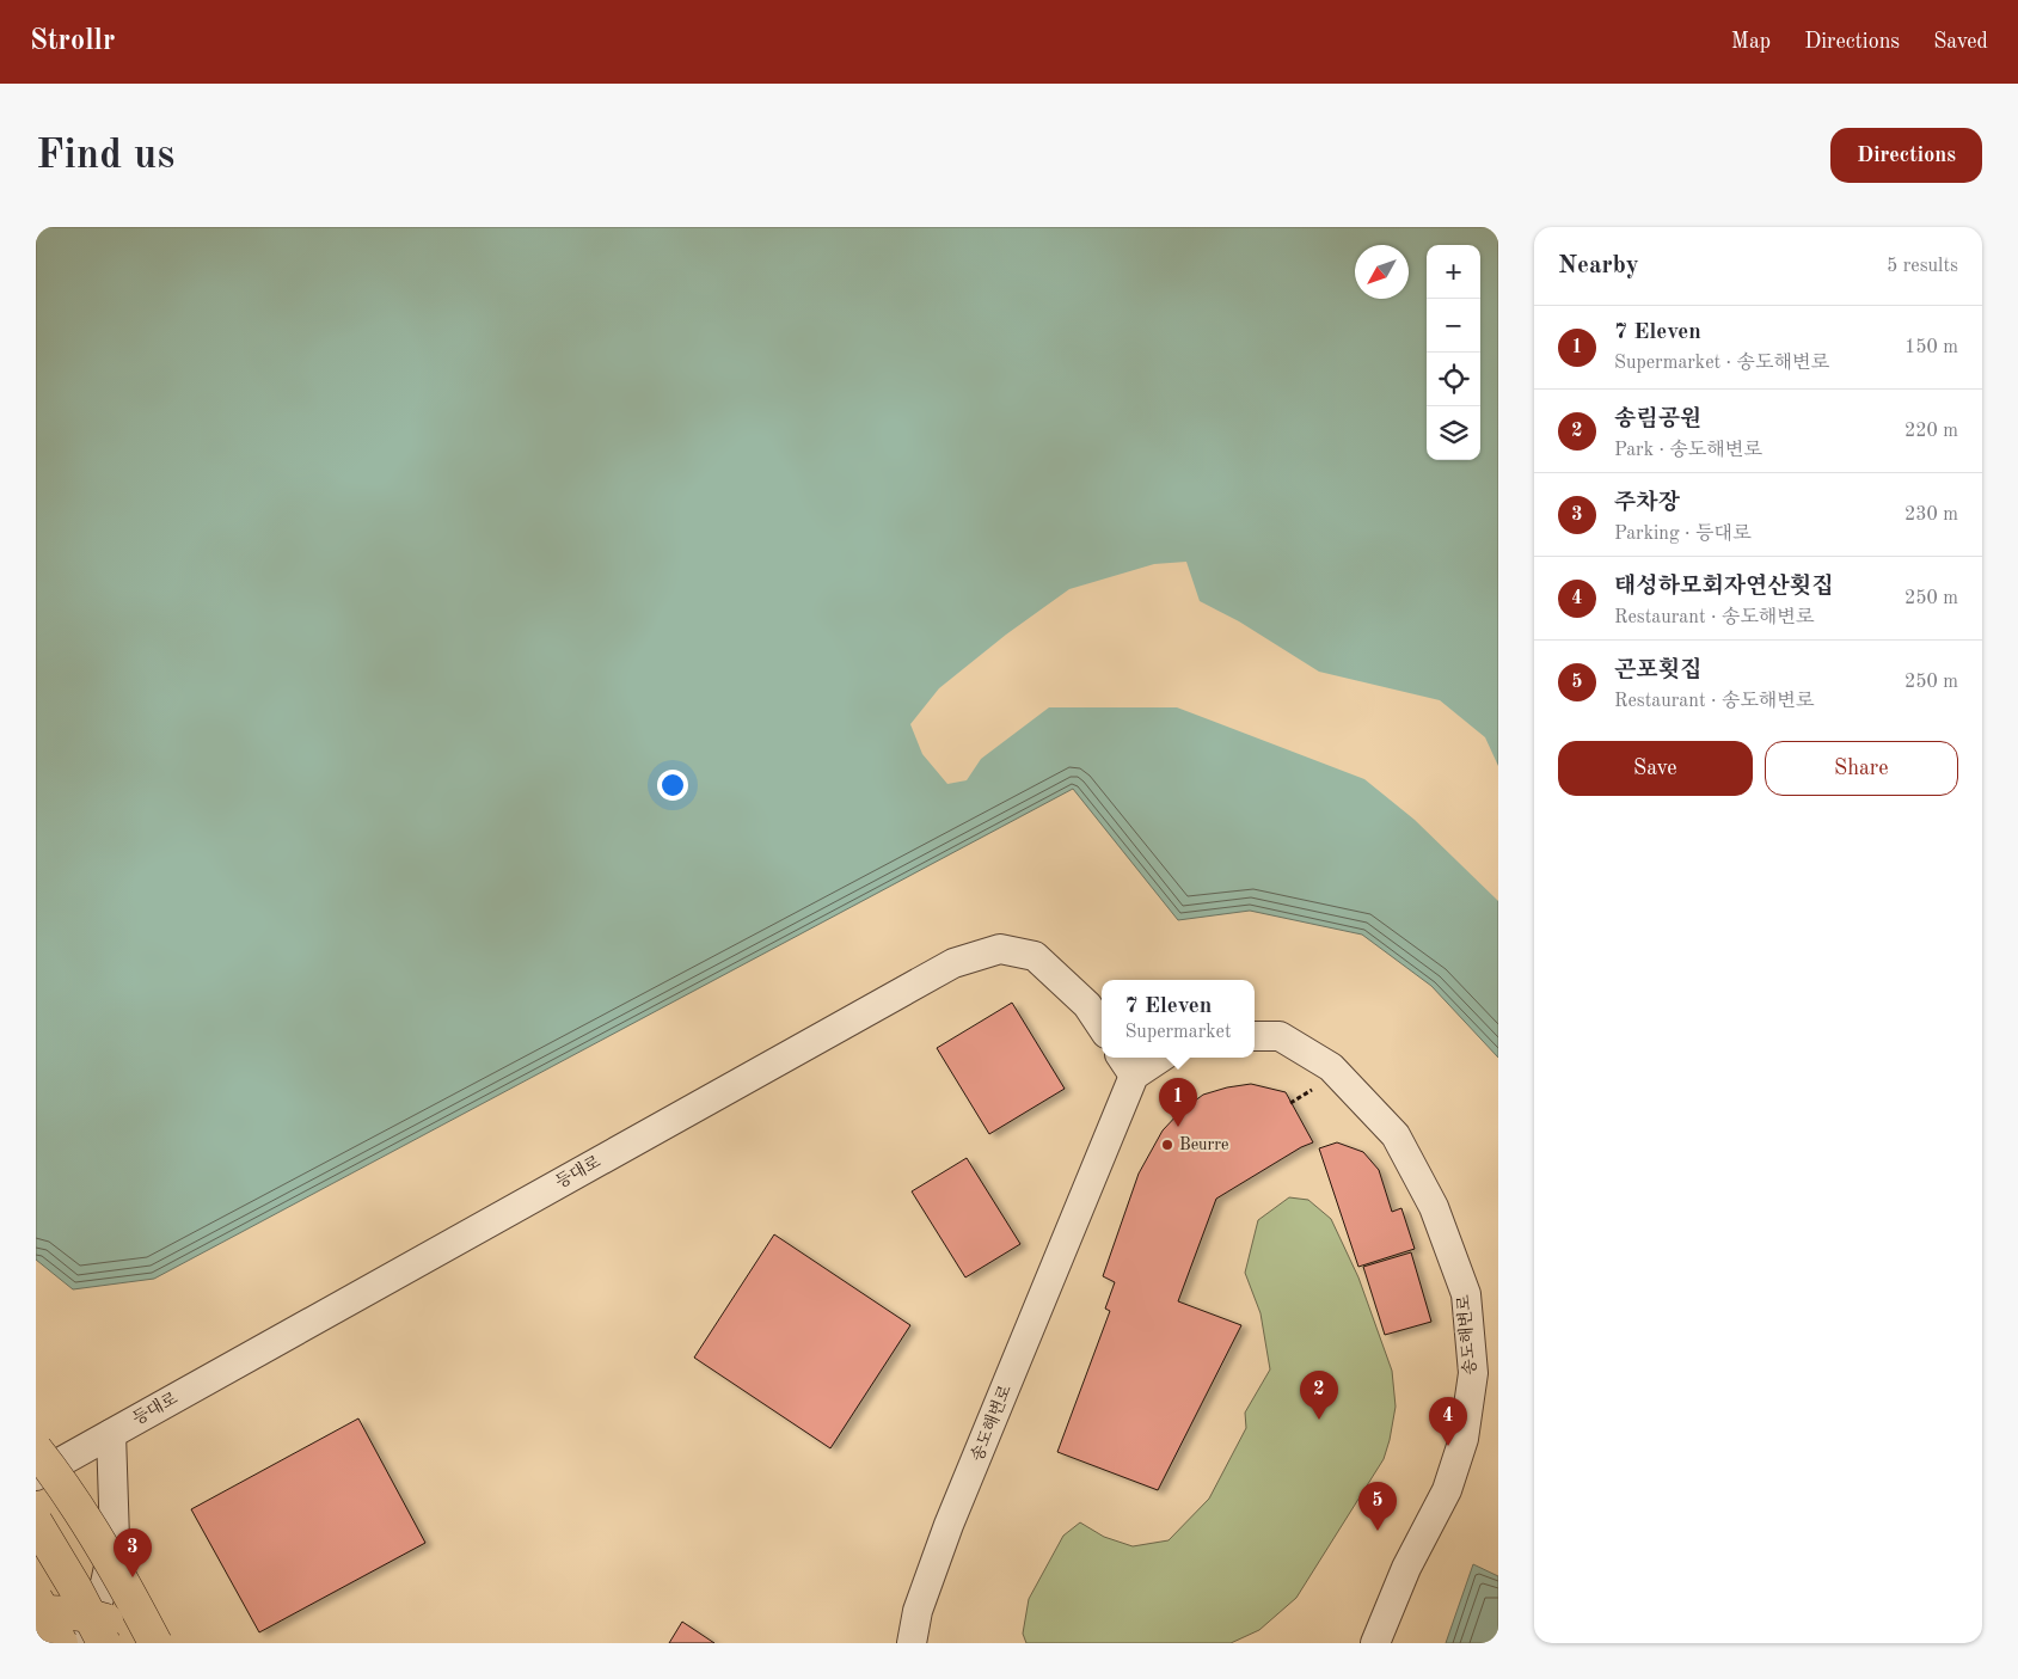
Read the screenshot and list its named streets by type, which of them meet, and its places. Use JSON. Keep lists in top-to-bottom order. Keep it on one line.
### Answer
{"streets":{"street":["등대로","송도해변로"]},"places":["Beurre"],"north":"bottom left","page":{"header":"Strollr","nav":["Map","Directions","Saved"],"buttons":["Directions",["Save","Share"]],"title":"Find us","heading":["Nearby","5 results"],"map_buttons":["+","−"],"list":[{"mark":"1","name":"7 Eleven","note":"Supermarket · 송도해변로","value":"150 m"},{"mark":"2","name":"송림공원","note":"Park · 송도해변로","value":"220 m"},{"mark":"3","name":"주차장","note":"Parking · 등대로","value":"230 m"},{"mark":"4","name":"태성하모회자연산횟집","note":"Restaurant · 송도해변로","value":"250 m"},{"mark":"5","name":"곤포횟집","note":"Restaurant · 송도해변로","value":"250 m"}],"popup":["7 Eleven","Supermarket"],"pins":["1","2","4","5","3"]}}
